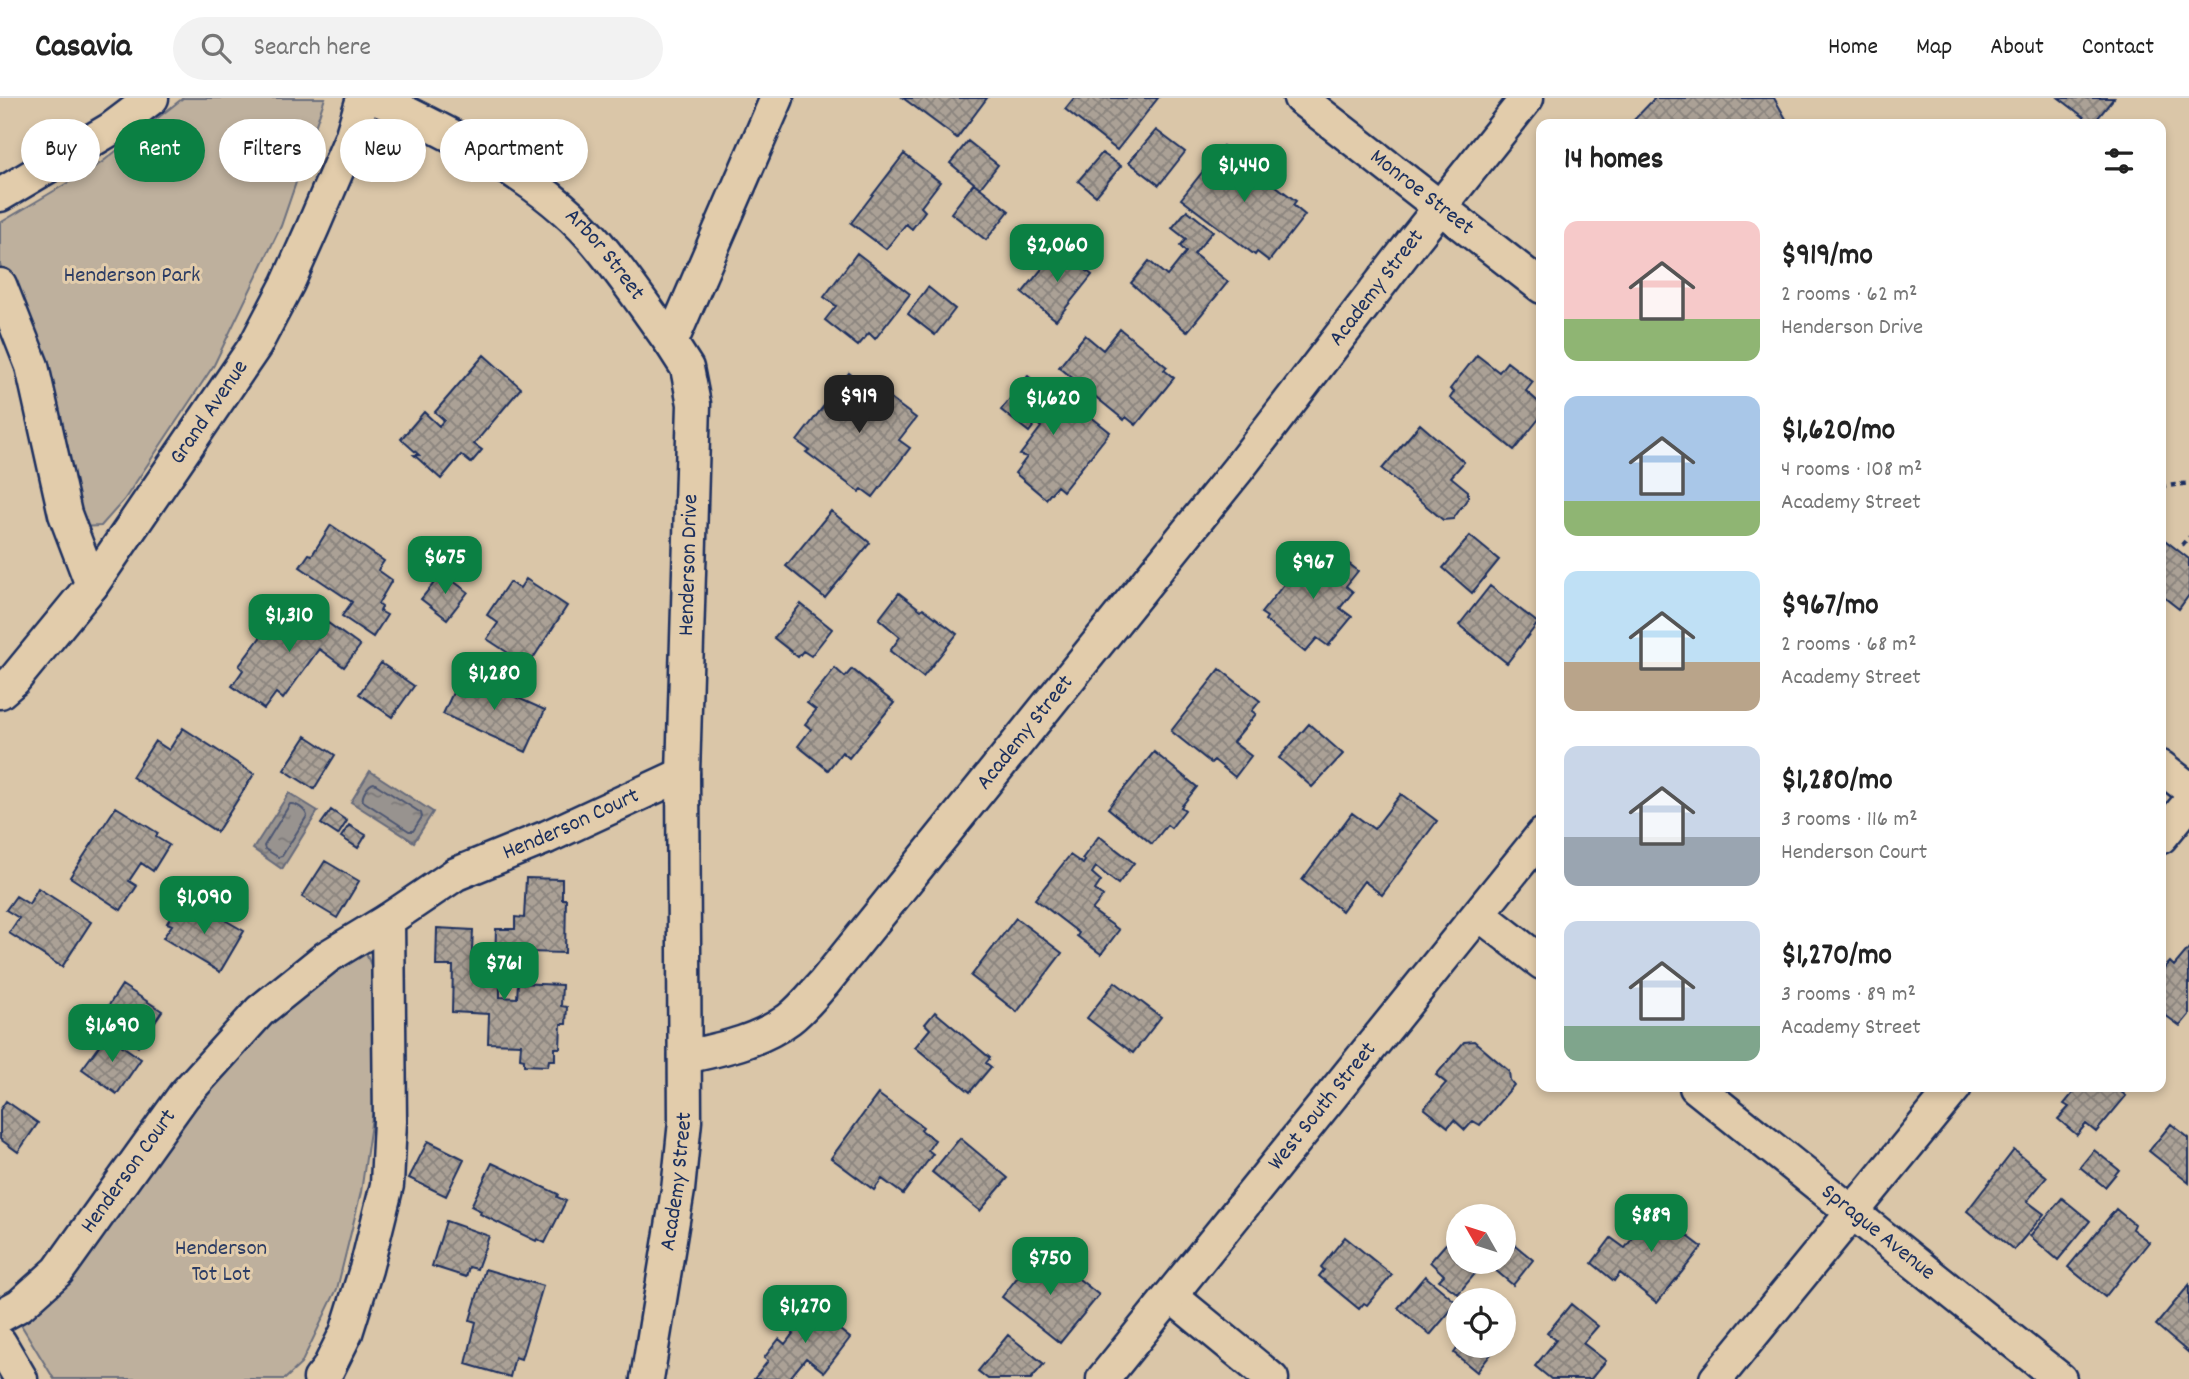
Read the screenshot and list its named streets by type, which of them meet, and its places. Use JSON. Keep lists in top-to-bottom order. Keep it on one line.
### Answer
{"streets":{"street":["Monroe Street","Arbor Street","Academy Street","Grand Avenue","Henderson Drive","Henderson Court","West South Street","Sprague Avenue"]},"crossings":[["Monroe Street","Academy Street"],["Arbor Street","Henderson Drive"],["Academy Street","Henderson Drive"],["Henderson Drive","Henderson Court"]],"parks":["Henderson Park","Henderson Tot Lot"],"north":"top left","page":{"header":"Casavia","search":"Search here","nav":["Home","Map","About","Contact"],"chip":["Buy","Rent","Filters","New","Apartment"],"heading":"14 homes","price":["$1,440","$2,060","$919","$1,620","$675","$967","$1,310","$1,280","$1,090","$761","$1,690","$889","$750","$1,270"],"list":[{"name":"$919/mo","note":"2 rooms · 62 m² · Henderson Drive"},{"name":"$1,620/mo","note":"4 rooms · 108 m² · Academy Street"},{"name":"$967/mo","note":"2 rooms · 68 m² · Academy Street"},{"name":"$1,280/mo","note":"3 rooms · 116 m² · Henderson Court"},{"name":"$1,270/mo","note":"3 rooms · 89 m² · Academy Street"}]}}
